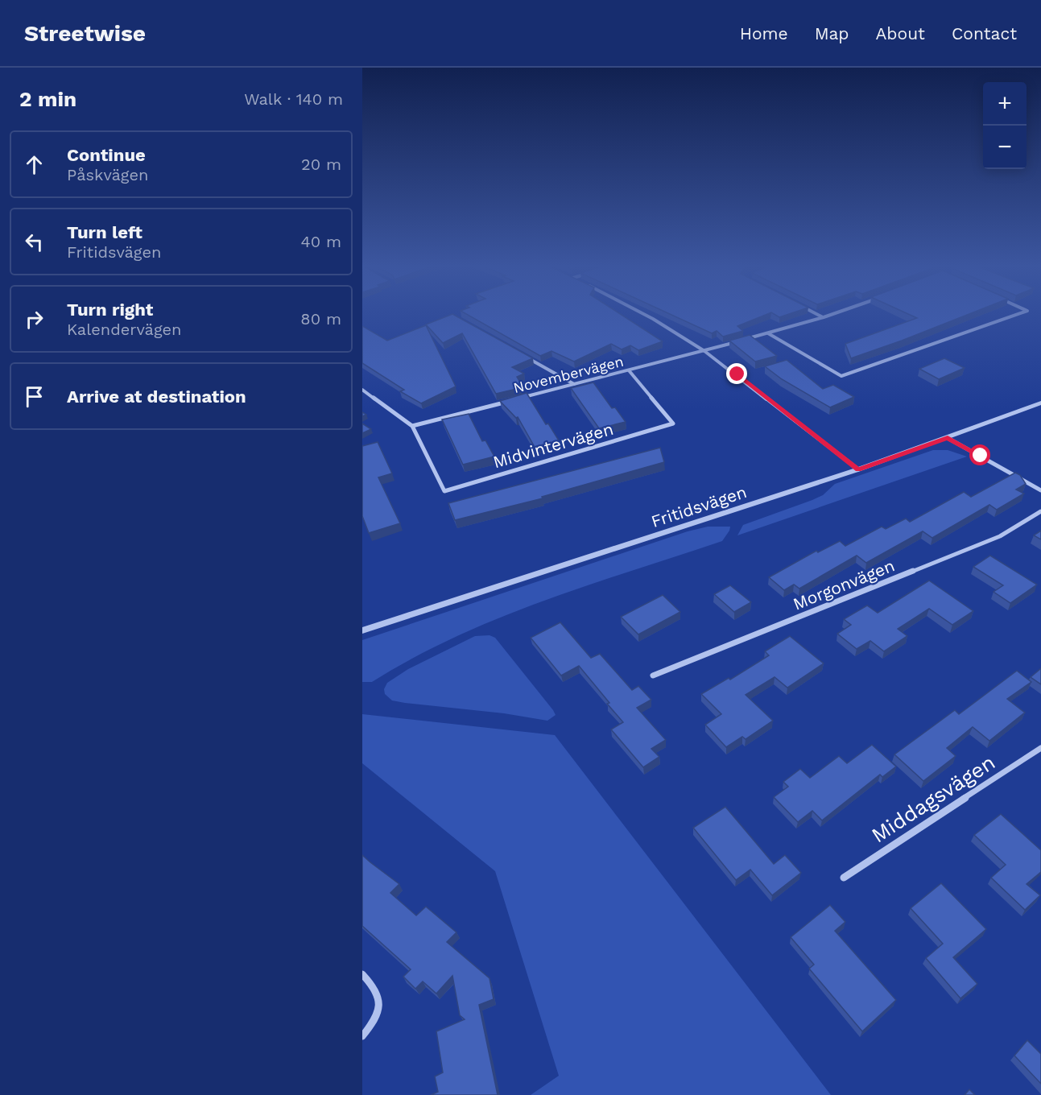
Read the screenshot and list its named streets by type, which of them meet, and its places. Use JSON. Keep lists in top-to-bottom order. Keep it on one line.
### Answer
{"streets":{"street":["Novembervägen","Midvintervägen","Fritidsvägen","Morgonvägen","Middagsvägen"]},"crossings":[["Novembervägen","Midvintervägen"]],"page":{"header":"Streetwise","nav":["Home","Map","About","Contact"],"heading":["2 min","Walk · 140 m"],"map_buttons":["+","−"],"list":[["Continue","Påskvägen","20 m"],["Turn left","Fritidsvägen","40 m"],["Turn right","Kalendervägen","80 m"],"Arrive at destination"]}}
